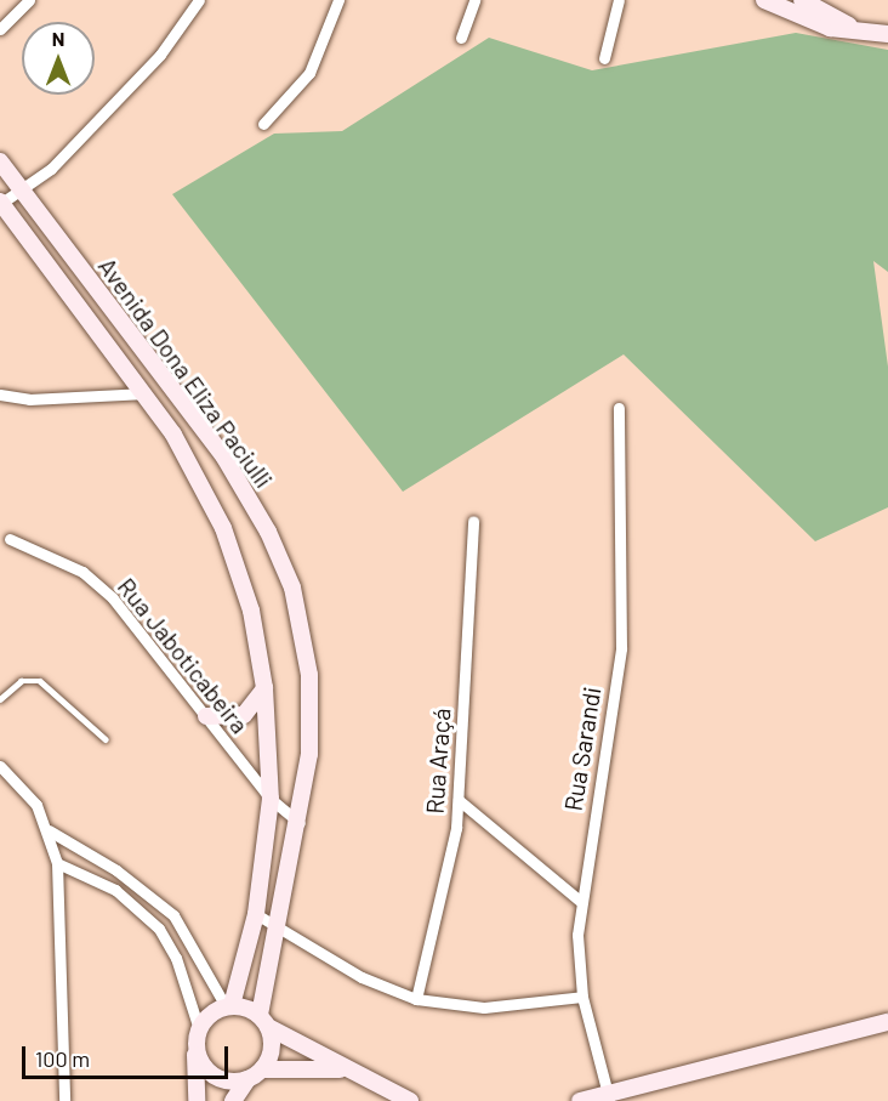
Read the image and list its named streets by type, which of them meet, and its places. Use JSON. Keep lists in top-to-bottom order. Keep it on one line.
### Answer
{"streets":{"street":["Avenida Dona Eliza Paciulli","Rua Jaboticabeira","Rua Sarandi","Rua Araçá"]},"crossings":[["Avenida Dona Eliza Paciulli","Rua Jaboticabeira"]],"scale_bar":"100 m","north":"top"}
